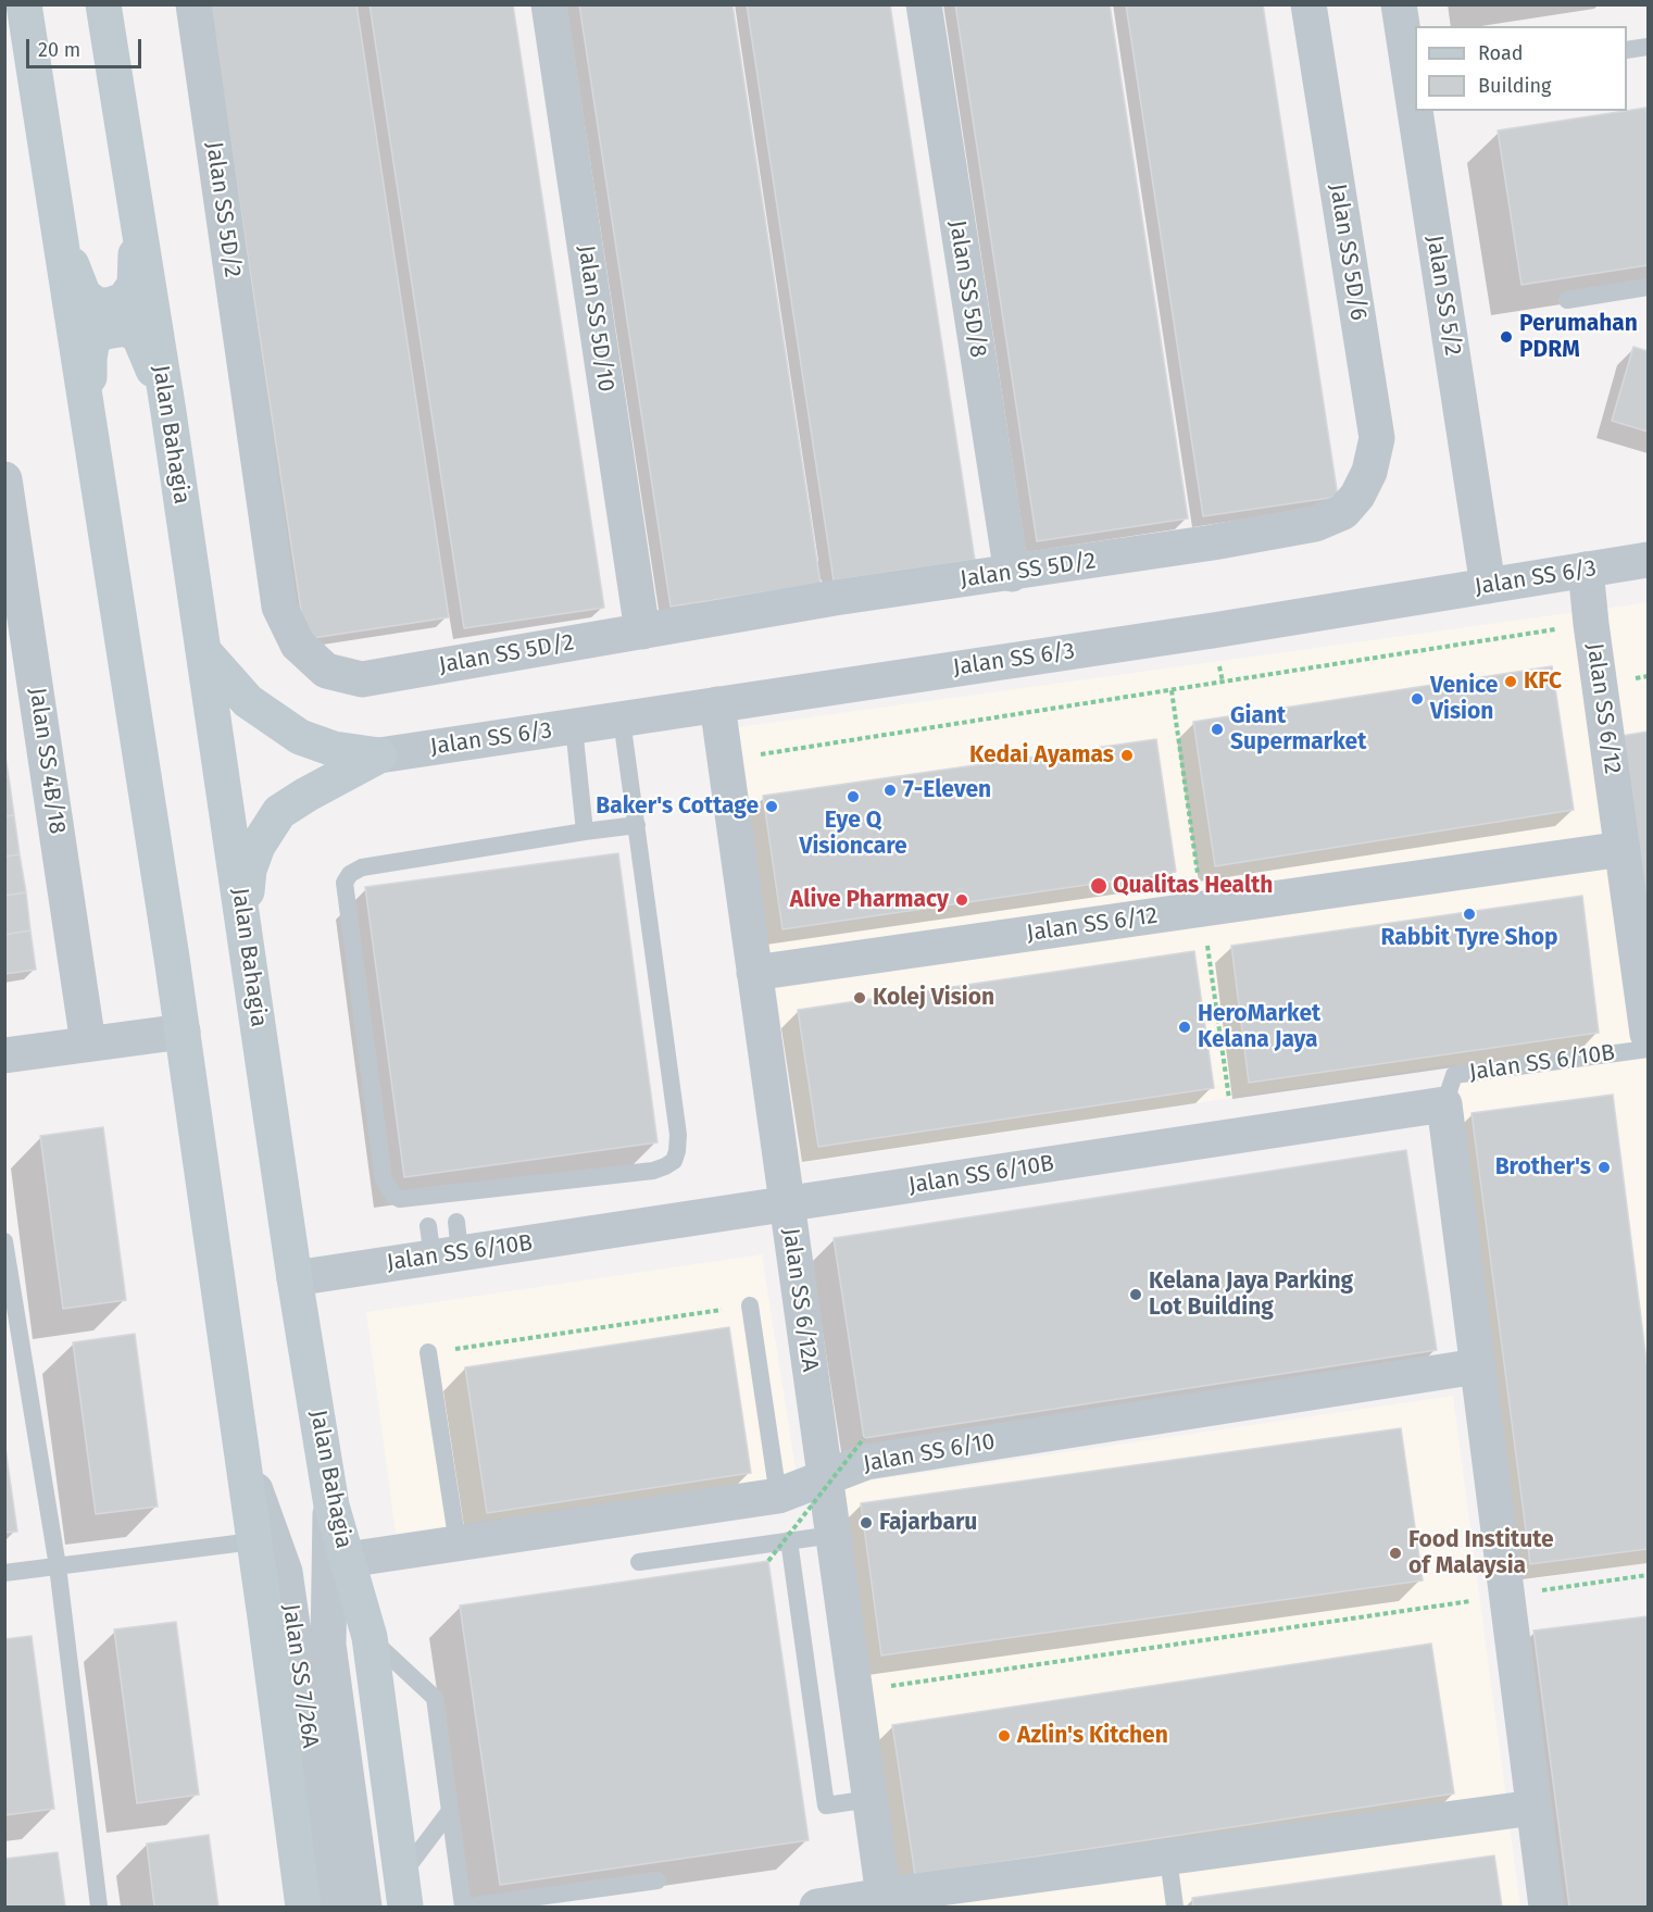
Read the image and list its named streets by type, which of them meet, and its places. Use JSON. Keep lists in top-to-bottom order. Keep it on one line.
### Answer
{"streets":{"main road":["Jalan Bahagia"],"street":["Jalan SS 5D/2","Jalan SS 5D/6","Jalan SS 5D/8","Jalan SS 5/2","Jalan SS 5D/10","Jalan SS 6/3","Jalan SS 6/12","Jalan SS 4B/18","Jalan SS 6/10B","Jalan SS 6/12A","Jalan SS 6/10","Jalan SS 7/26A"]},"crossings":[["Jalan SS 5D/2","Jalan SS 5D/6"],["Jalan SS 5D/2","Jalan SS 5D/8"],["Jalan SS 5D/2","Jalan SS 5D/10"],["Jalan SS 5/2","Jalan SS 6/3"],["Jalan Bahagia","Jalan SS 6/10B"],["Jalan Bahagia","Jalan SS 6/10"],["Jalan Bahagia","Jalan SS 7/26A"],["Jalan SS 6/3","Jalan SS 6/12"],["Jalan SS 6/3","Jalan SS 6/12A"],["Jalan SS 6/12","Jalan SS 6/12A"],["Jalan SS 6/10B","Jalan SS 6/12A"],["Jalan SS 6/12A","Jalan SS 6/10"]],"places":["Perumahan PDRM","KFC","Venice Vision","Giant Supermarket","Kedai Ayamas","7-Eleven","Eye Q Visioncare","Baker's Cottage","Qualitas Health","Alive Pharmacy","Rabbit Tyre Shop","Kolej Vision","HeroMarket Kelana Jaya","Brother's","Kelana Jaya Parking Lot Building","Fajarbaru","Food Institute of Malaysia","Azlin's Kitchen"],"legend":["Road","Building"],"scale_bar":"20 m"}
